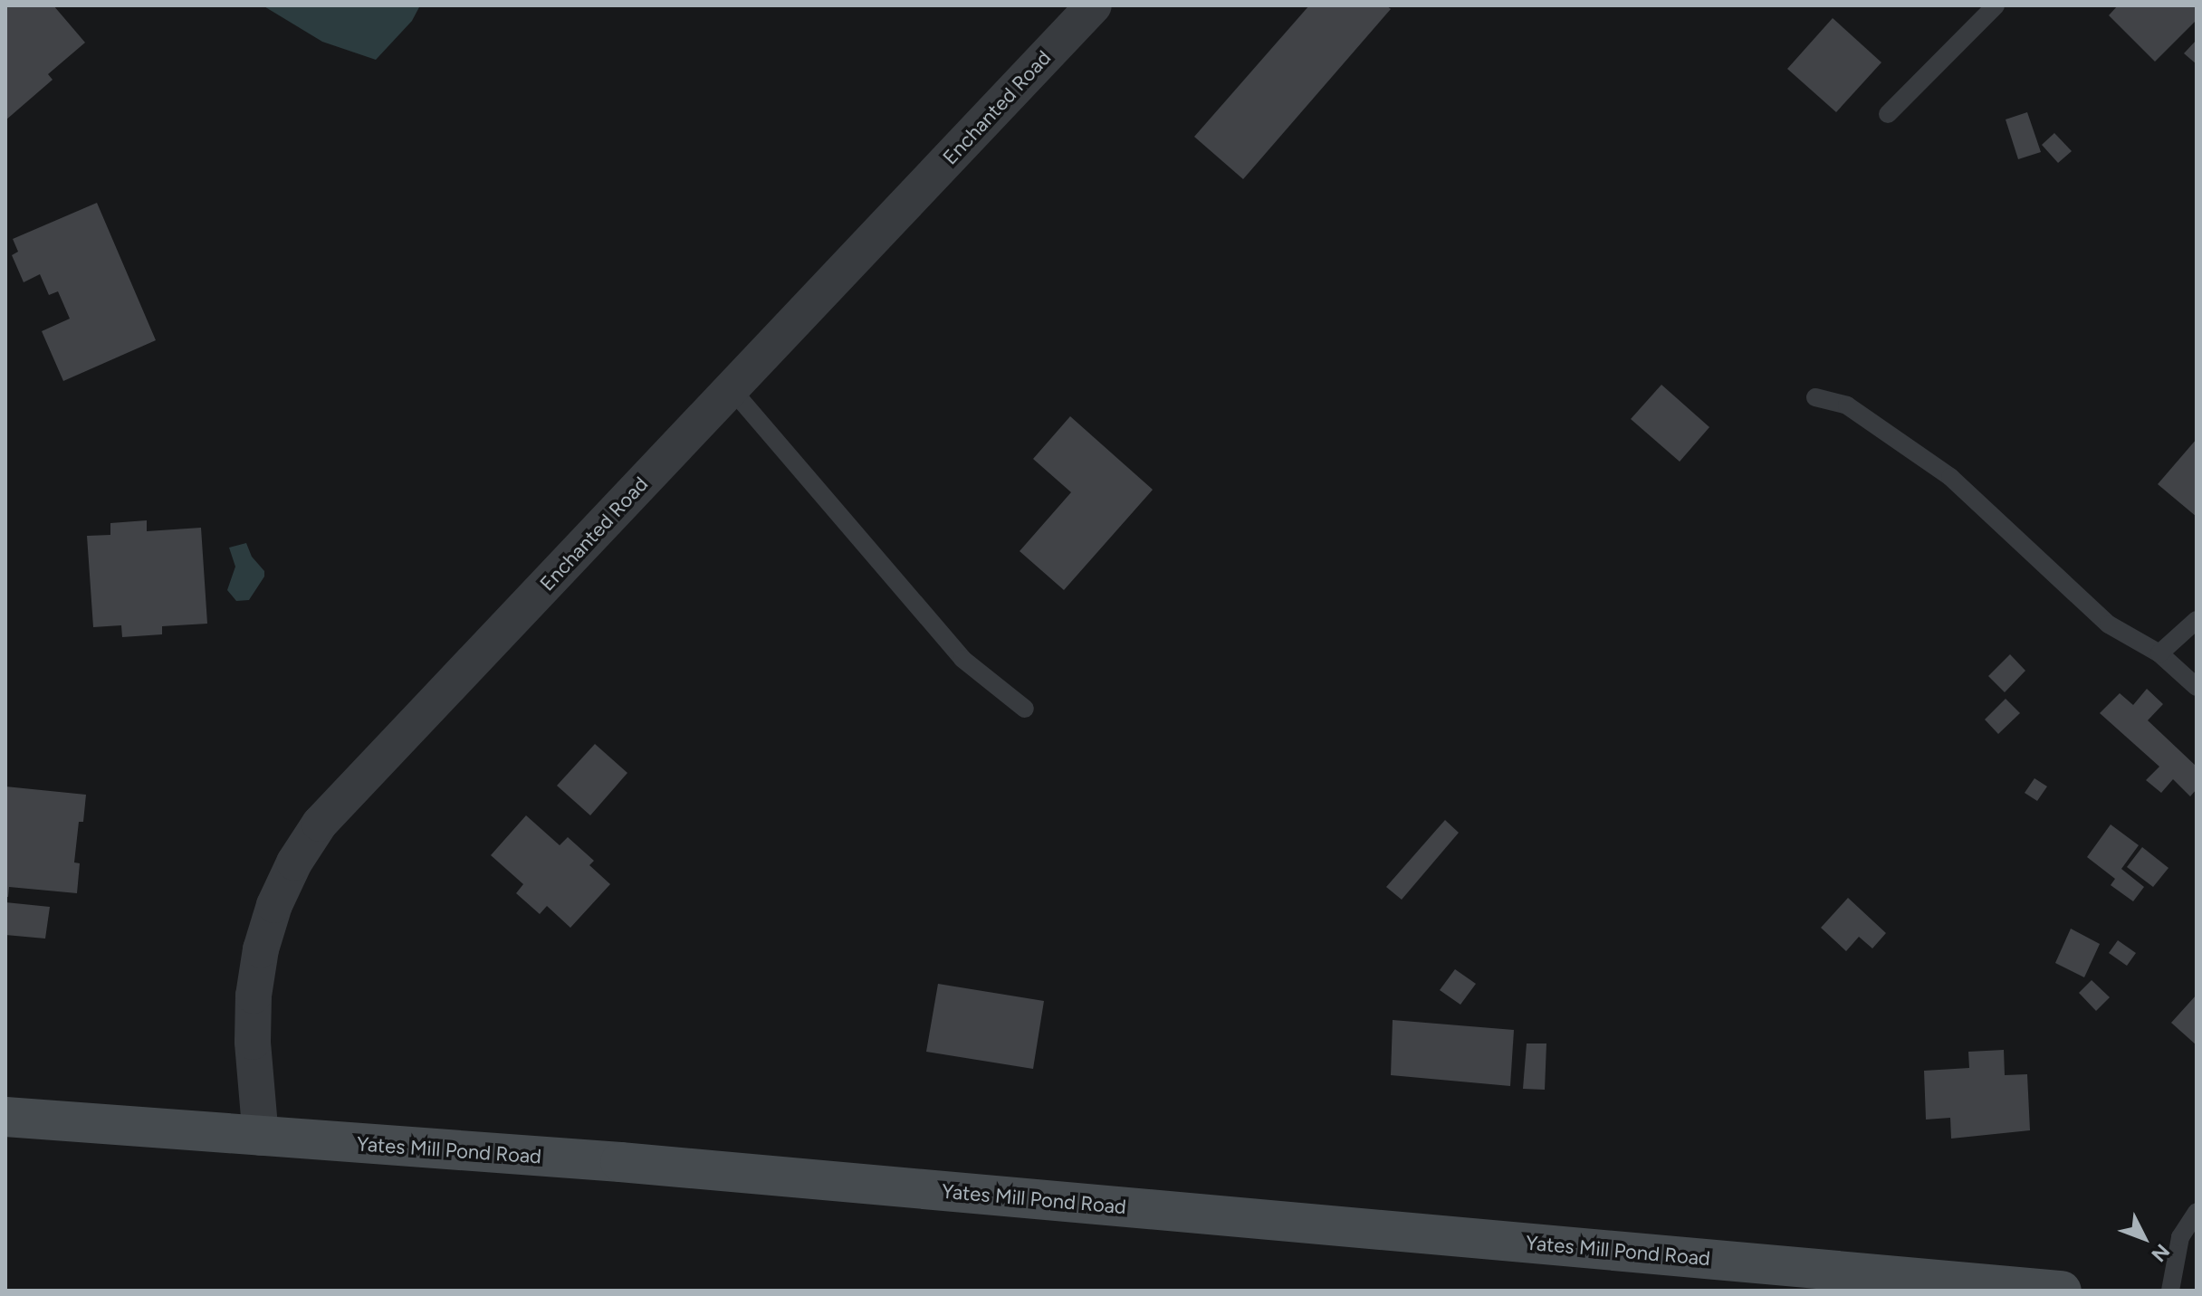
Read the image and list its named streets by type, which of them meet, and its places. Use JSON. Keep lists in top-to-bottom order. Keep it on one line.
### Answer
{"streets":{"street":["Enchanted Road","Yates Mill Pond Road"]},"crossings":[["Enchanted Road","Yates Mill Pond Road"]],"north":"bottom right"}
